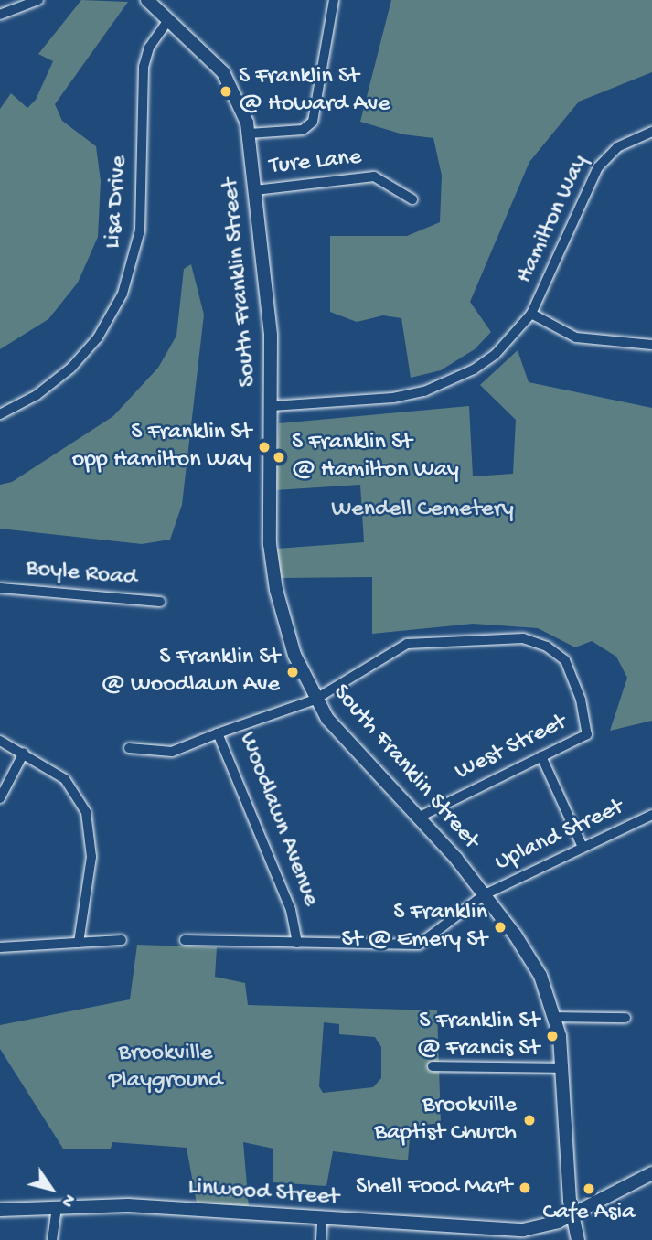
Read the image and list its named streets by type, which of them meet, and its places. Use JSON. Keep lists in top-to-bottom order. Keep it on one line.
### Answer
{"streets":{"main road":["South Franklin Street","Linwood Street"],"street":["Ture Lane","Lisa Drive","Hamilton Way","Boyle Road","West Street","Woodlawn Avenue","Upland Street"]},"crossings":[["Ture Lane","South Franklin Street"],["Lisa Drive","South Franklin Street"],["Hamilton Way","South Franklin Street"],["South Franklin Street","West Street"],["South Franklin Street","Woodlawn Avenue"],["South Franklin Street","Upland Street"],["South Franklin Street","Linwood Street"],["West Street","Woodlawn Avenue"],["Woodlawn Avenue","Upland Street"]],"parks":["Wendell Cemetery","Brookville Playground"],"places":["S Franklin St @ Howard Ave","S Franklin St opp Hamilton Way","S Franklin St @ Hamilton Way","S Franklin St @ Woodlawn Ave","S Franklin St @ Emery St","S Franklin St @ Francis St","Brookville Baptist Church","Shell Food Mart","Cafe Asia"],"north":"bottom right"}
